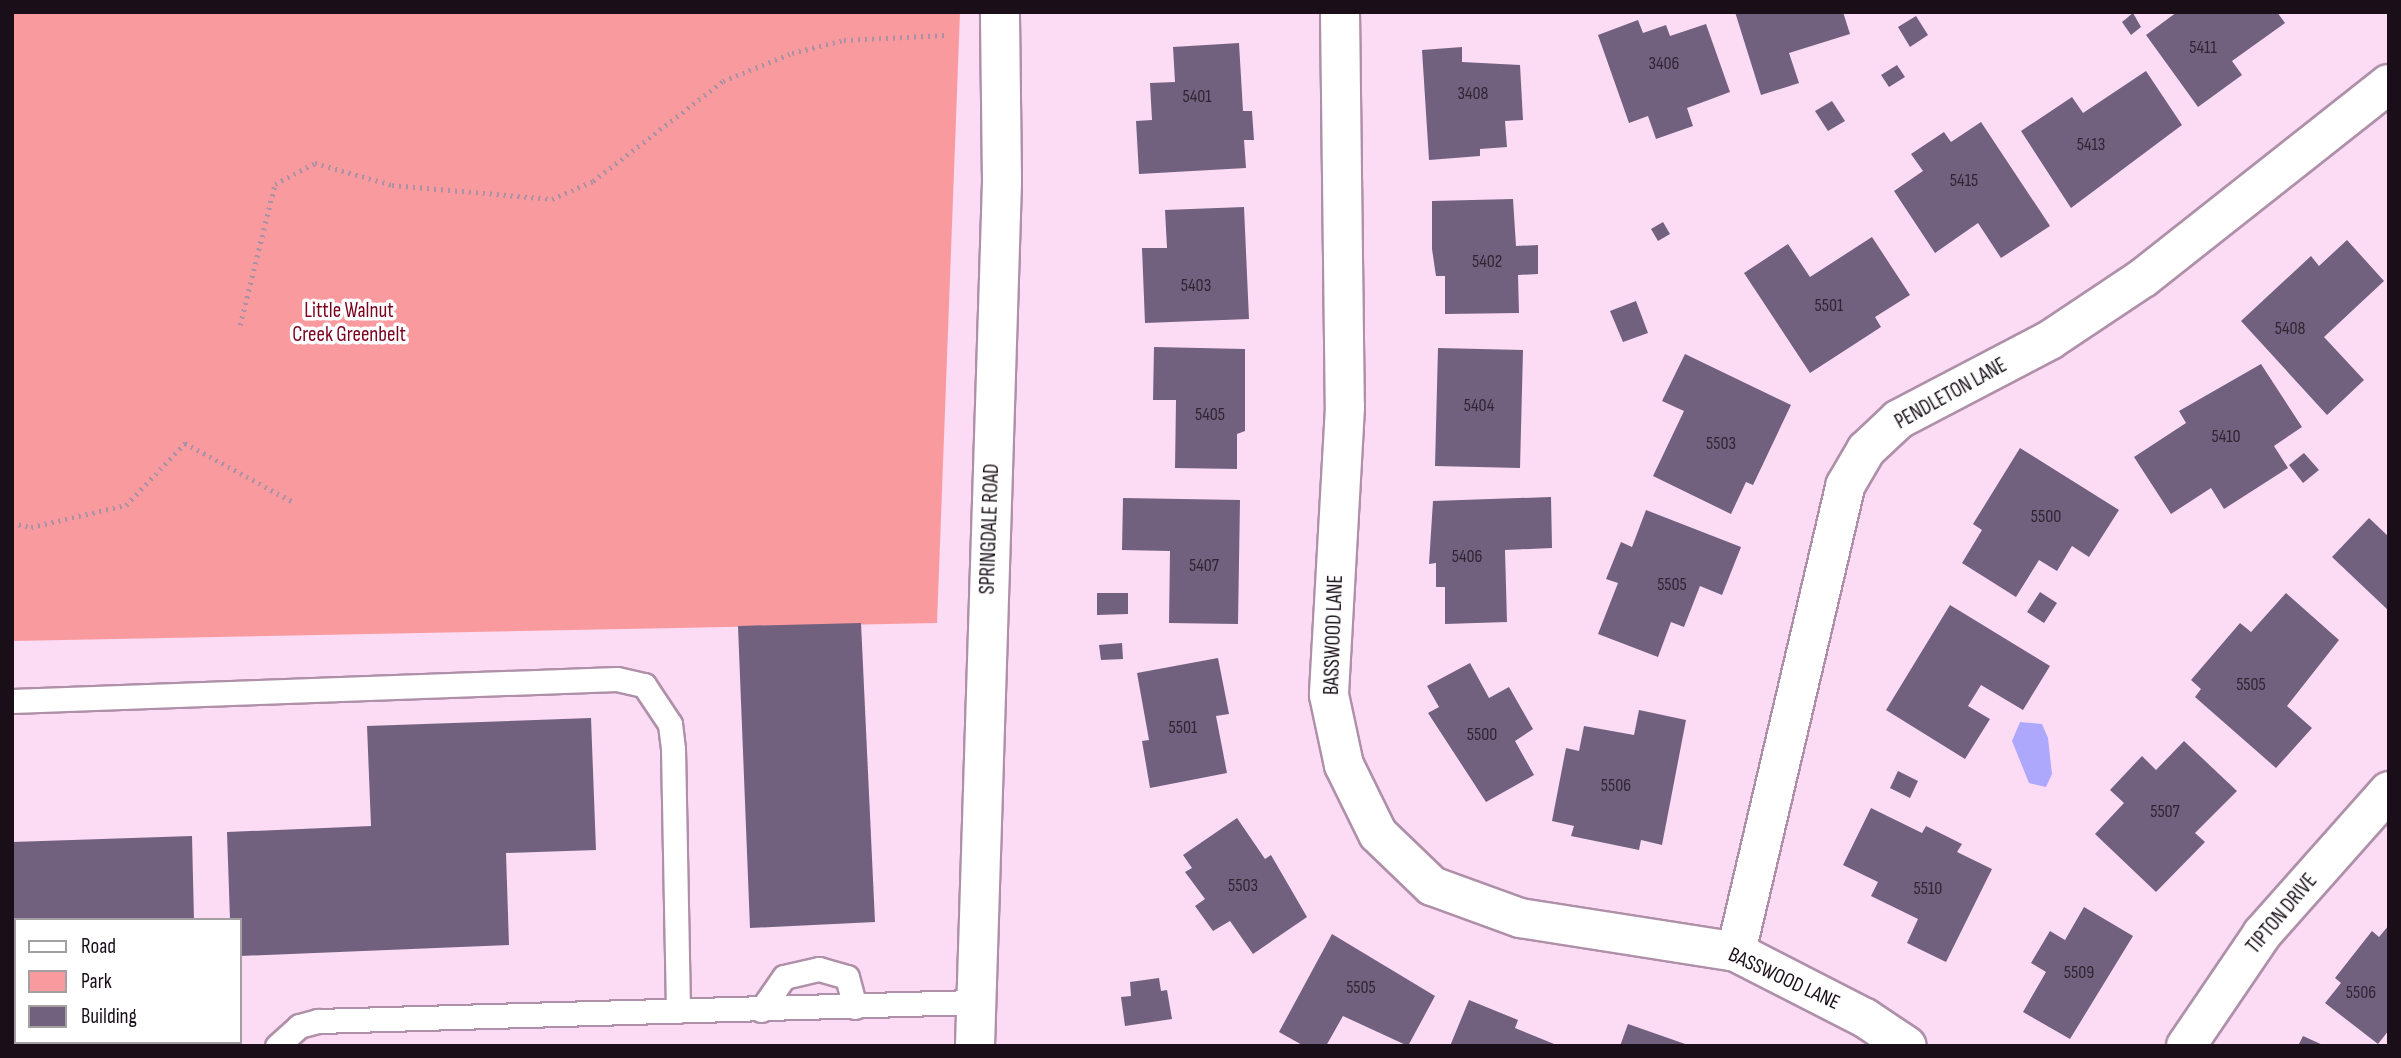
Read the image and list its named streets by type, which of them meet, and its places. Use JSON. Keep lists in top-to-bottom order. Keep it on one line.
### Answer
{"streets":{"street":["PENDLETON LANE","SPRINGDALE ROAD","BASSWOOD LANE","TIPTON DRIVE"]},"crossings":[["PENDLETON LANE","BASSWOOD LANE"]],"parks":["Little Walnut Creek Greenbelt"],"house_numbers":["5411","3406","3408","5401","5413","5415","5402","5403","5501","5408","5404","5405","5410","5503","5500","5406","5407","5505","5505","5501","5500","5506","5507","5503","5510","5509","5505","5506"],"legend":["Road","Park","Building"]}
